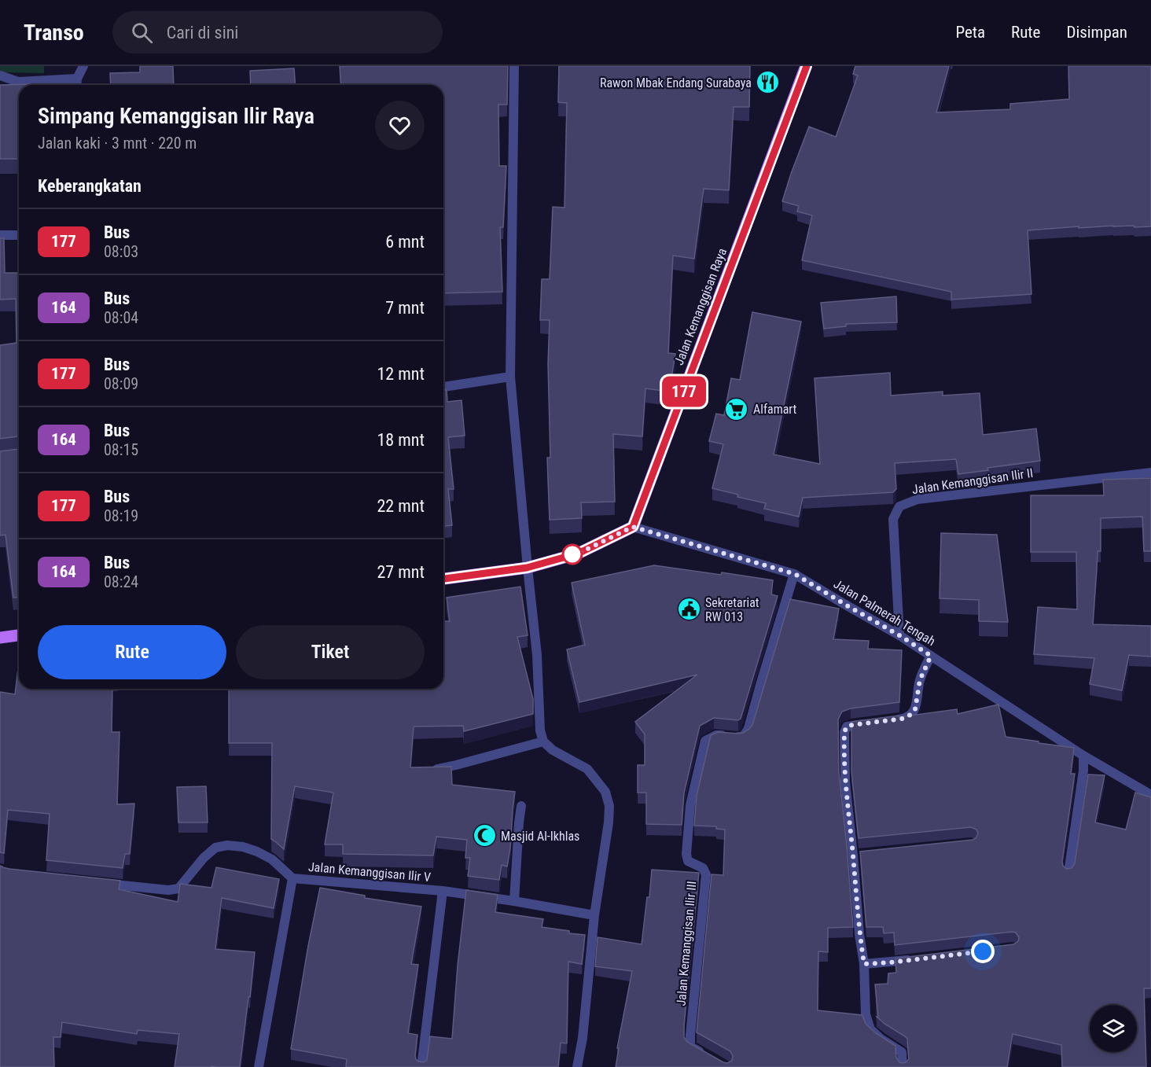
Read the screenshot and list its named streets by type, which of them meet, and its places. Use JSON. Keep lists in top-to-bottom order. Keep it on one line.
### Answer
{"streets":{"main road":["Jalan Kemanggisan Raya"],"street":["Jalan Kemanggisan Ilir II","Jalan Palmerah Tengah","Jalan Kemanggisan Ilir V","Jalan Kemanggisan Ilir III"]},"crossings":[["Jalan Kemanggisan Raya","Jalan Palmerah Tengah"],["Jalan Kemanggisan Ilir II","Jalan Palmerah Tengah"],["Jalan Palmerah Tengah","Jalan Kemanggisan Ilir III"]],"places":{"restaurant":["Rawon Mbak Endang Surabaya"],"supermarket":["Alfamart"],"public building":["Sekretariat RW 013"],"mosque":["Masjid Al-Ikhlas"]},"lines":["bus line 177"],"page":{"header":"Transo","search":"Cari di sini","nav":["Peta","Rute","Disimpan"],"on_map":"177","heading":[["Simpang Kemanggisan Ilir Raya","Jalan kaki · 3 mnt · 220 m"],"Keberangkatan"],"list":[{"mark":"177","name":"Bus","note":"08:03","value":"6 mnt"},{"mark":"164","name":"Bus","note":"08:04","value":"7 mnt"},{"mark":"177","name":"Bus","note":"08:09","value":"12 mnt"},{"mark":"164","name":"Bus","note":"08:15","value":"18 mnt"},{"mark":"177","name":"Bus","note":"08:19","value":"22 mnt"},{"mark":"164","name":"Bus","note":"08:24","value":"27 mnt"}],"buttons":["Rute","Tiket"]}}
